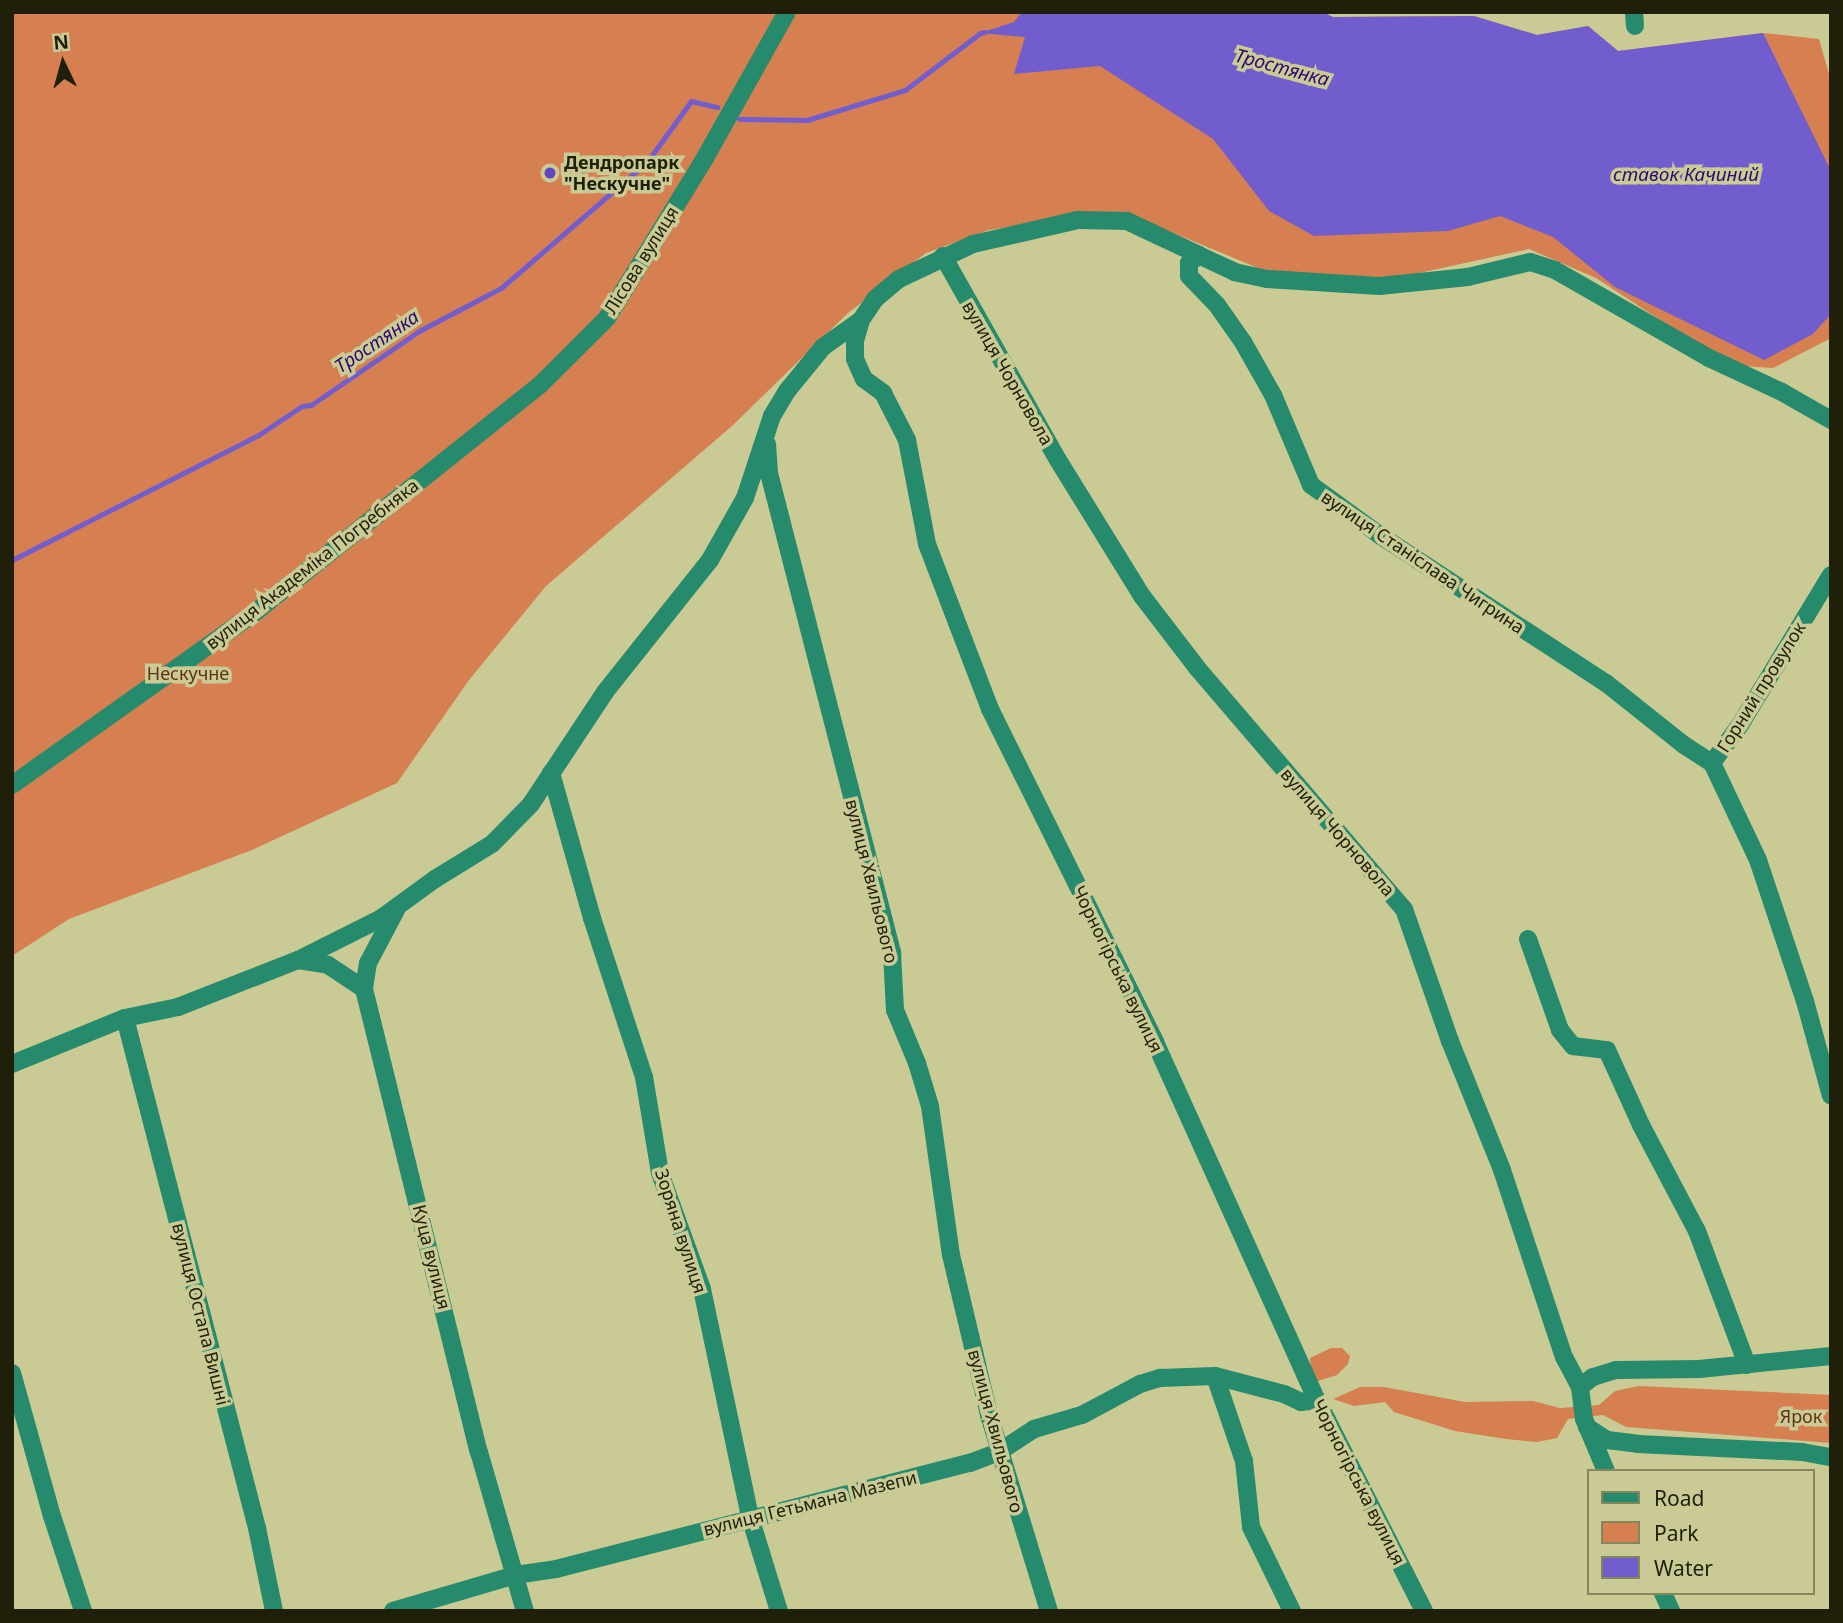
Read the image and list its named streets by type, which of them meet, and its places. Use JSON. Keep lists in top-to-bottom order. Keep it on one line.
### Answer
{"streets":{"street":["Лісова вулиця","вулиця Чорновола","вулиця Станіслава Чигрина","вулиця Академіка Погребняка","Горний провулок","вулиця Хвильового","Чорногірська вулиця","Зоряна вулиця","Куца вулиця","вулиця Остапа Вишні","вулиця Гетьмана Мазепи"]},"crossings":[["Лісова вулиця","вулиця Академіка Погребняка"],["вулиця Станіслава Чигрина","Горний провулок"],["вулиця Хвильового","вулиця Гетьмана Мазепи"],["Чорногірська вулиця","вулиця Гетьмана Мазепи"],["Зоряна вулиця","вулиця Гетьмана Мазепи"],["Куца вулиця","вулиця Гетьмана Мазепи"]],"water":["Тростянка","ставок Качиний"],"parks":["Нескучне","Ярок"],"places":["Дендропарк \"Нескучне\""],"legend":["Road","Park","Water"],"north":"top"}
